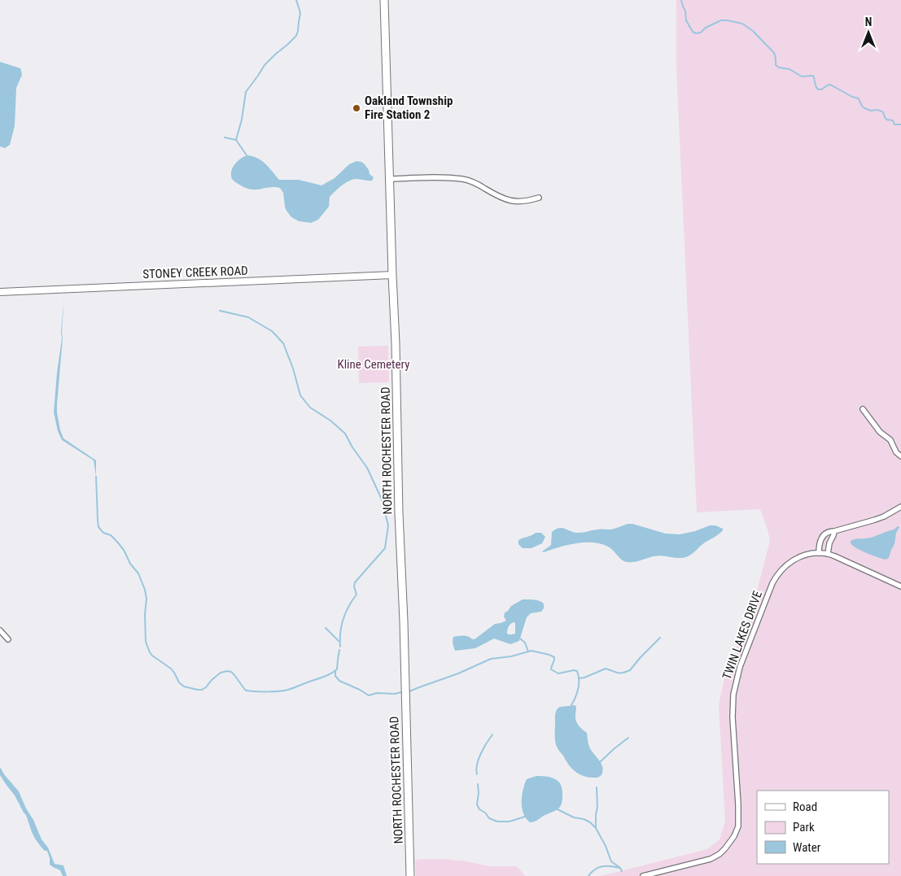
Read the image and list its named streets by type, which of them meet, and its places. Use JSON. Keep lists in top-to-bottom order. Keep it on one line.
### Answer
{"streets":{"main road":["NORTH ROCHESTER ROAD"],"street":["STONEY CREEK ROAD","TWIN LAKES DRIVE"]},"crossings":[["STONEY CREEK ROAD","NORTH ROCHESTER ROAD"]],"parks":["Kline Cemetery"],"places":["Oakland Township Fire Station 2"],"legend":["Road","Park","Water"],"north":"top"}
